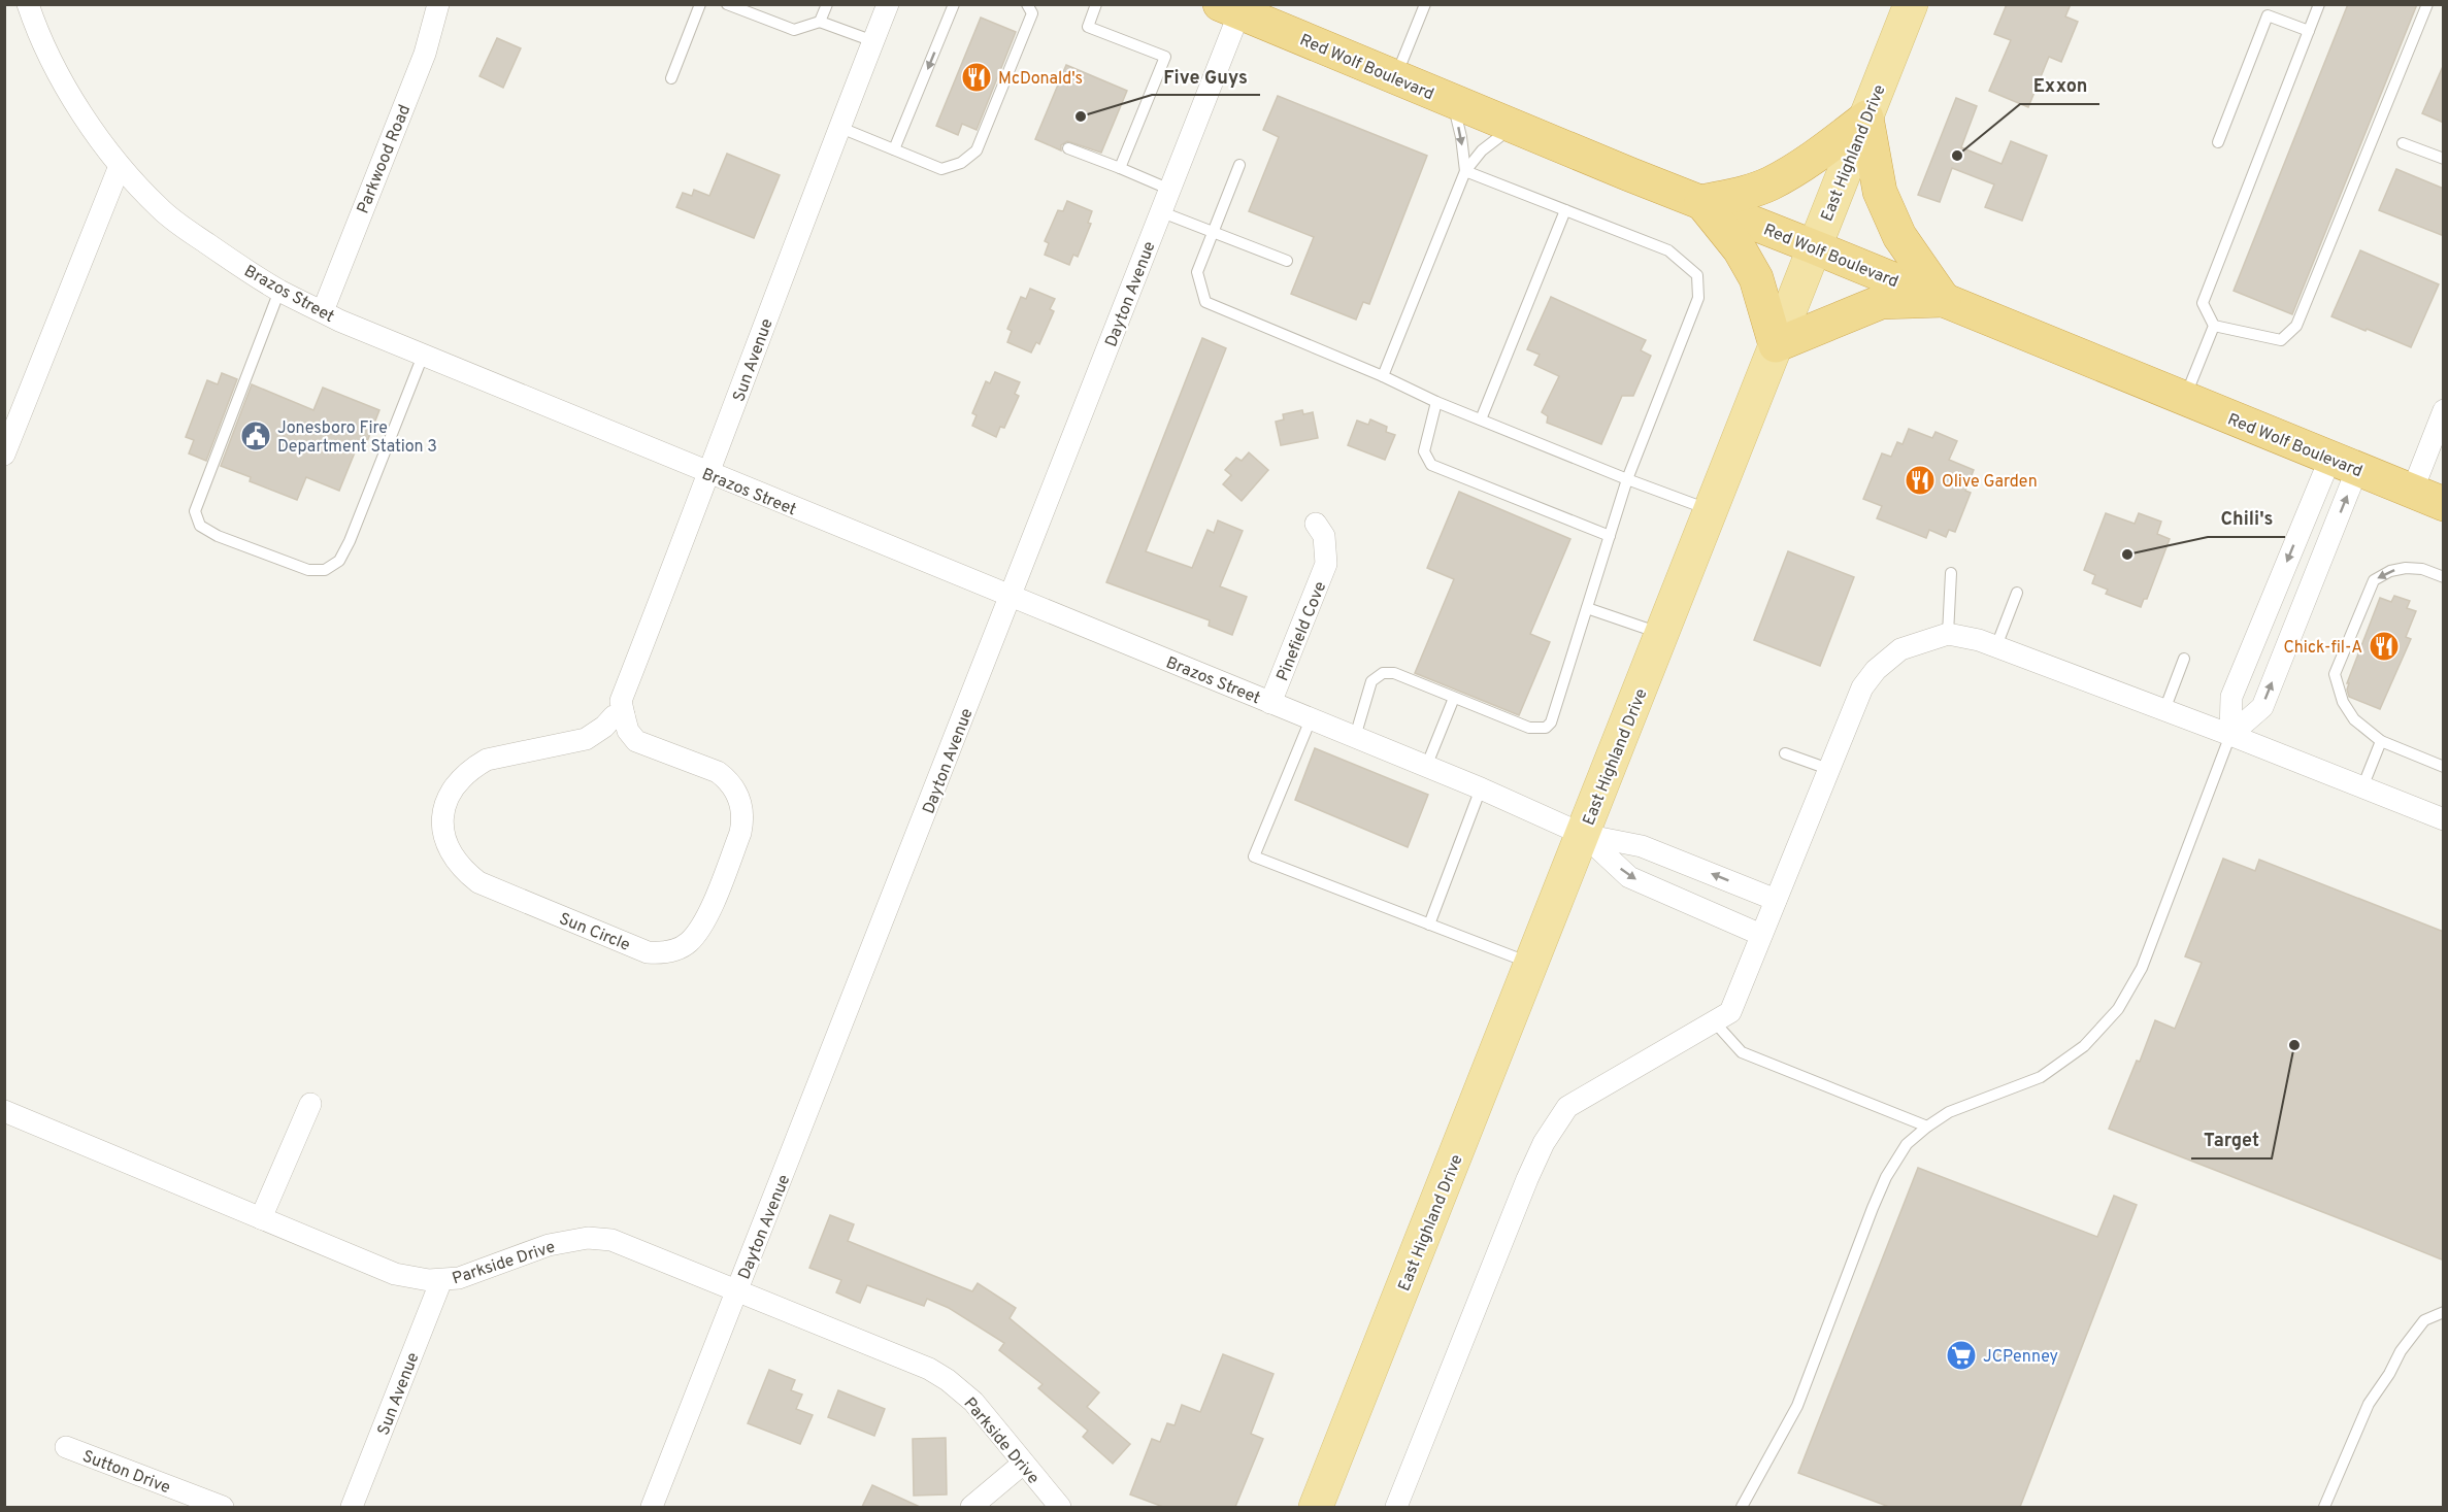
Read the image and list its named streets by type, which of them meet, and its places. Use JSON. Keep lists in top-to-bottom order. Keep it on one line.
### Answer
{"streets":{"highway":["Red Wolf Boulevard"],"main road":["East Highland Drive"],"street":["Parkwood Road","Brazos Street","Dayton Avenue","Sun Avenue","Pinefield Cove","Sun Circle","Parkside Drive","Sutton Drive"]},"crossings":[["Red Wolf Boulevard","East Highland Drive"],["Red Wolf Boulevard","Dayton Avenue"],["East Highland Drive","Brazos Street"],["Parkwood Road","Brazos Street"],["Brazos Street","Dayton Avenue"],["Brazos Street","Sun Avenue"],["Brazos Street","Pinefield Cove"],["Dayton Avenue","Parkside Drive"],["Sun Avenue","Sun Circle"],["Sun Avenue","Parkside Drive"]],"places":{"restaurant":["McDonald's","Olive Garden","Chick-fil-A"],"other":["Five Guys","Exxon","Chili's","Target"],"public building":["Jonesboro Fire Department Station 3"],"supermarket":["JCPenney"]}}
